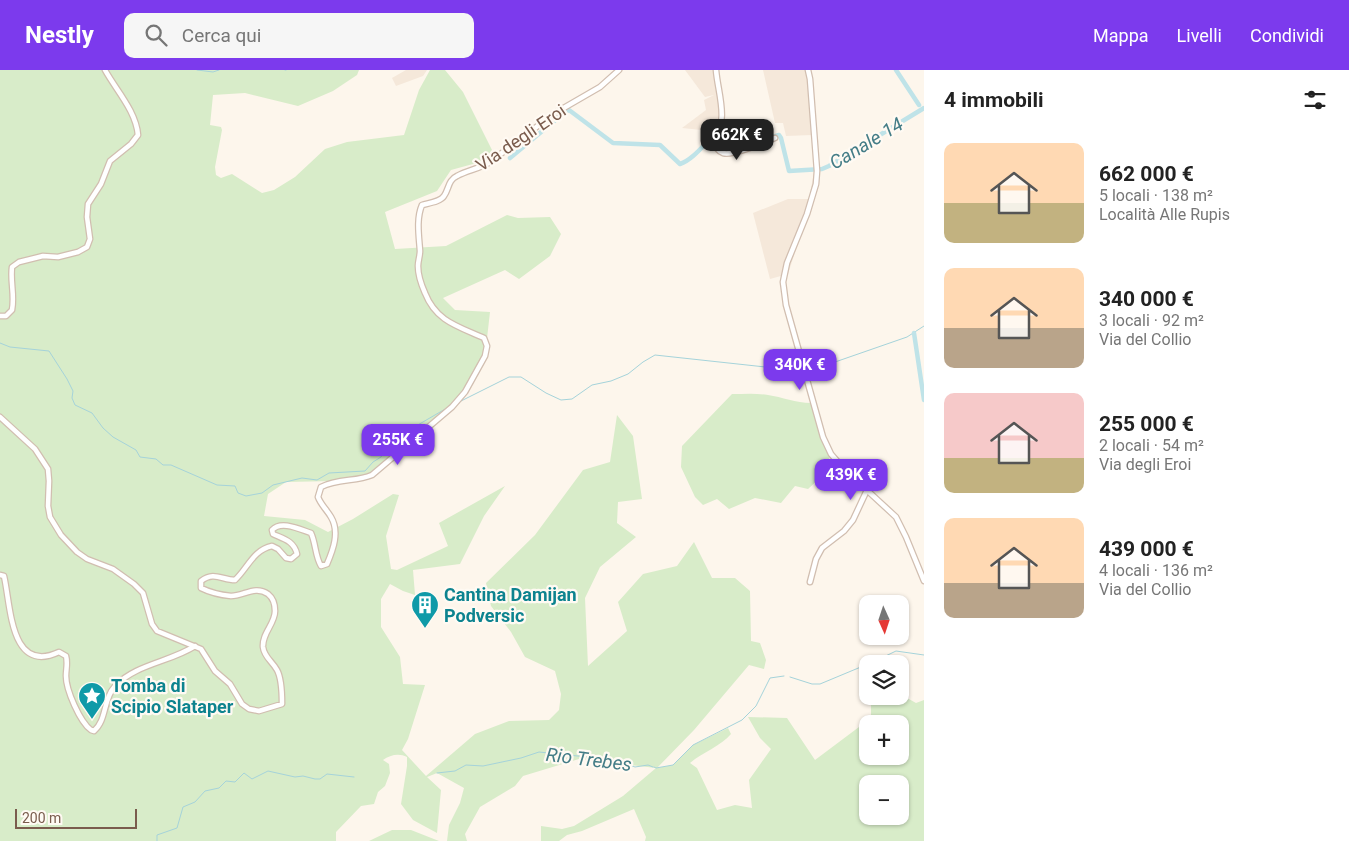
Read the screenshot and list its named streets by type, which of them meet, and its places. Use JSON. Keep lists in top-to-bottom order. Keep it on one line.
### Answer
{"streets":{"street":["Via degli Eroi"]},"water":["Canale 14","Rio Trebes"],"places":{"building":["Cantina Damijan Podversic"],"place":["Tomba di Scipio Slataper"]},"scale_bar":"200 m","north":"bottom","page":{"header":"Nestly","search":"Cerca qui","nav":["Mappa","Livelli","Condividi"],"heading":"4 immobili","price":["662K €","340K €","255K €","439K €"],"list":[{"name":"662 000 €","note":"5 locali · 138 m² · Località Alle Rupis"},{"name":"340 000 €","note":"3 locali · 92 m² · Via del Collio"},{"name":"255 000 €","note":"2 locali · 54 m² · Via degli Eroi"},{"name":"439 000 €","note":"4 locali · 136 m² · Via del Collio"}],"map_buttons":["+","−"],"scale":"200 m"}}
